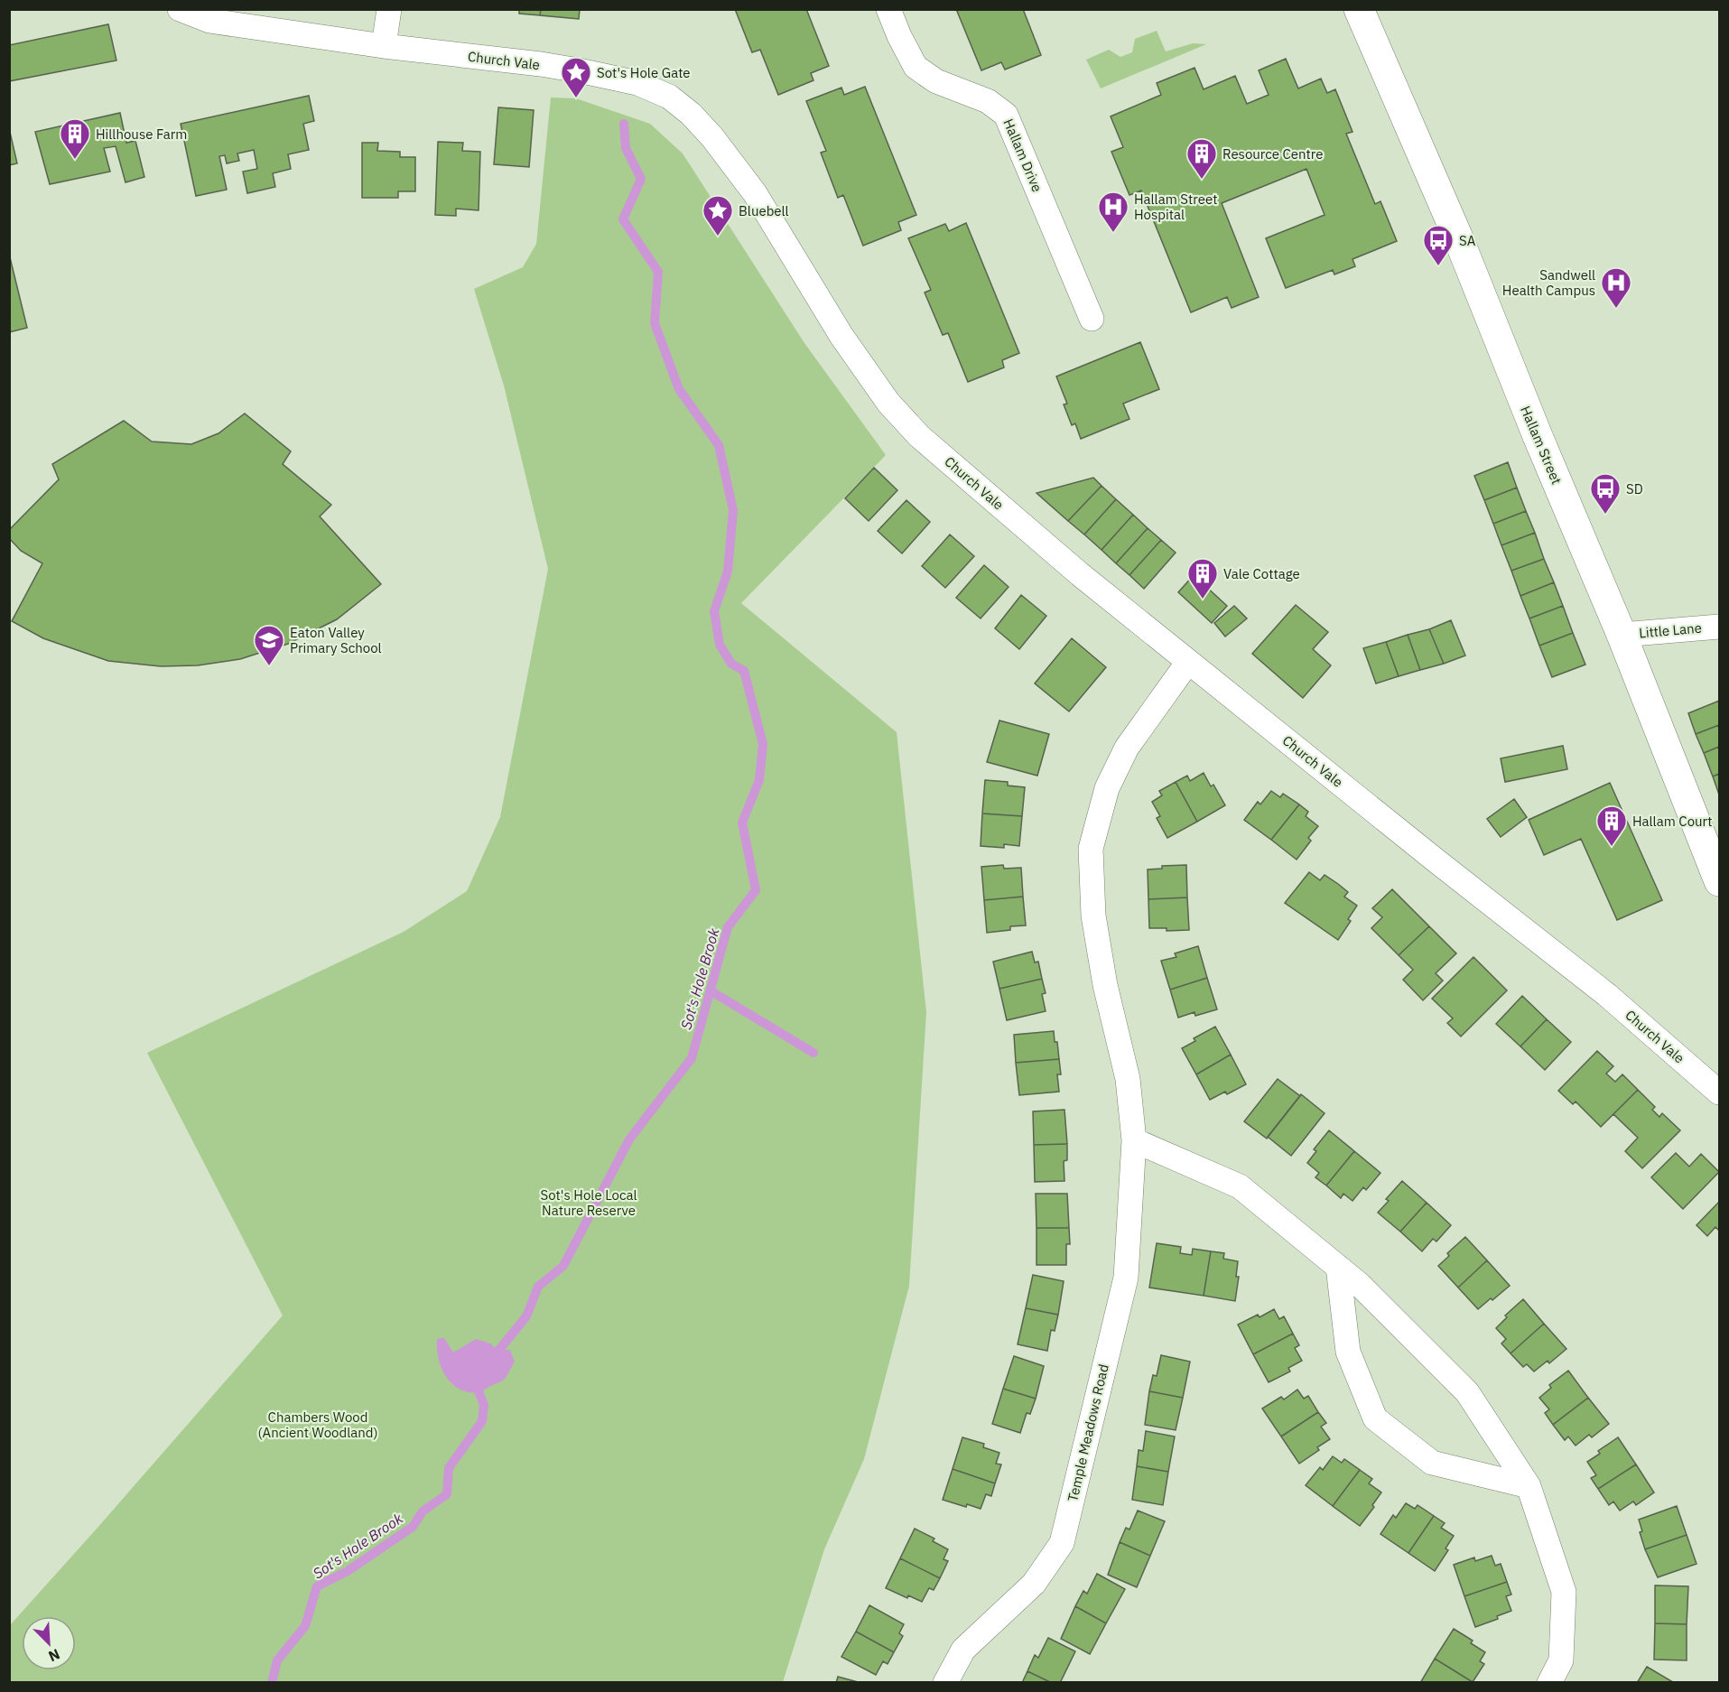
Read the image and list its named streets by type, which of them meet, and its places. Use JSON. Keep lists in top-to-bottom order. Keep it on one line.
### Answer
{"streets":{"street":["Church Vale","Hallam Drive","Hallam Street","Little Lane","Temple Meadows Road"]},"crossings":[["Church Vale","Temple Meadows Road"],["Hallam Street","Little Lane"]],"water":["Sot's Hole Brook"],"parks":["Sot's Hole Local Nature Reserve","Chambers Wood (Ancient Woodland)"],"places":{"place":["Sot's Hole Gate","Bluebell"],"building":["Hillhouse Farm","Resource Centre","Vale Cottage","Hallam Court"],"hospital":["Hallam Street Hospital","Sandwell Health Campus"],"bus stop":["SA","SD"],"school or university":["Eaton Valley Primary School"]},"north":"bottom right"}
